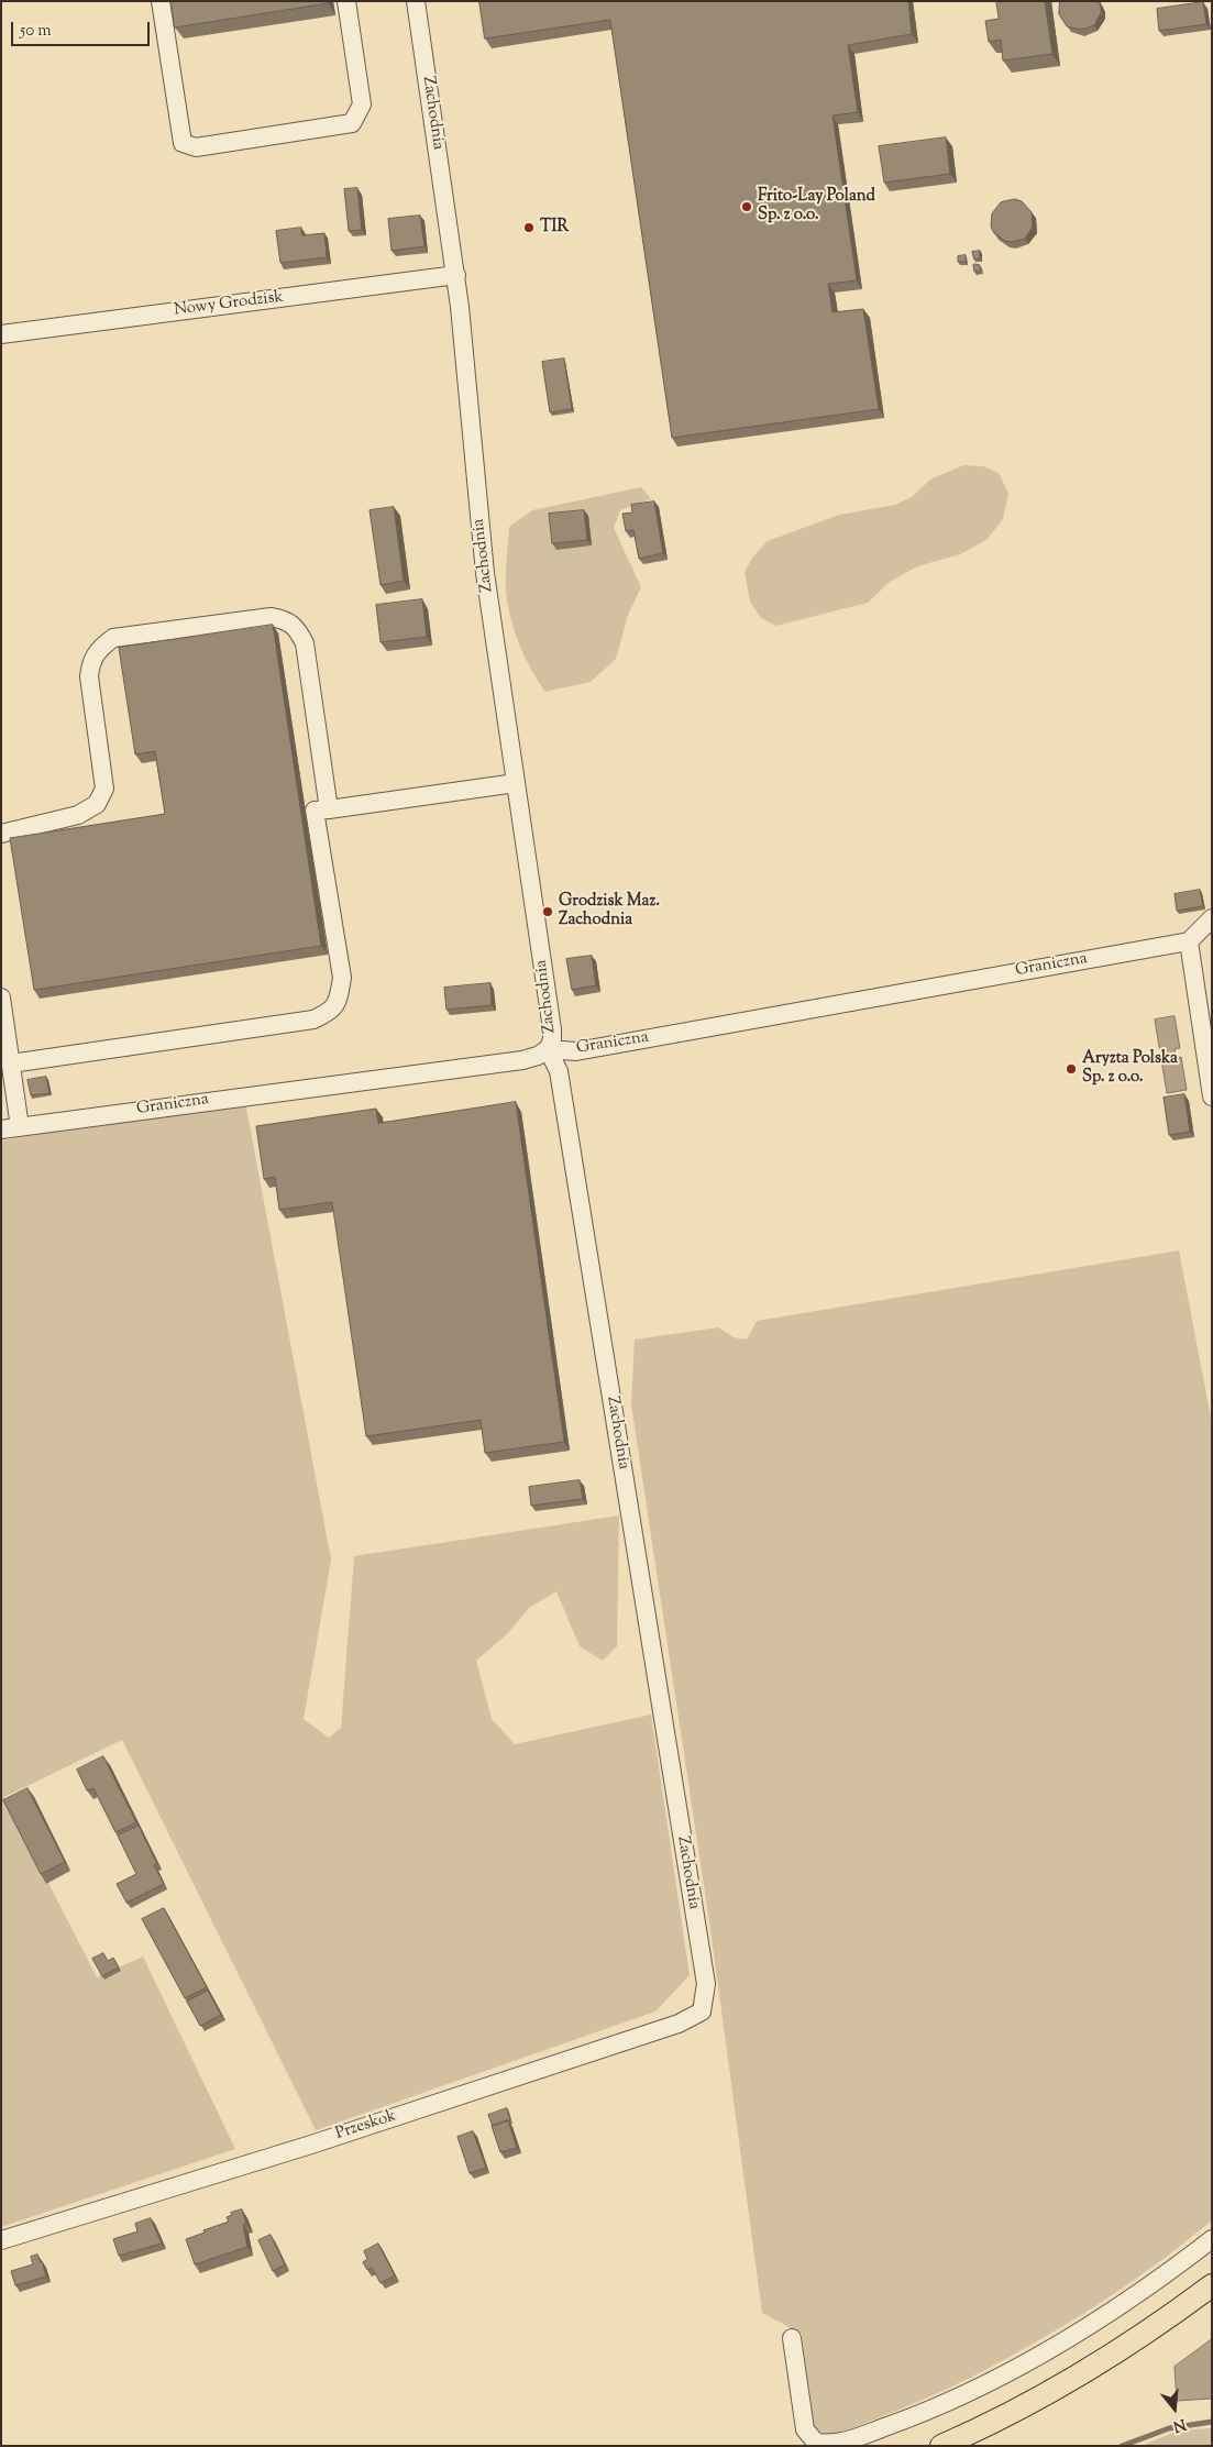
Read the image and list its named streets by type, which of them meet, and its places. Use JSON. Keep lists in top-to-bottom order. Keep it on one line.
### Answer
{"streets":{"street":["Zachodnia","Nowy Grodzisk","Graniczna","Przeskok"]},"crossings":[["Zachodnia","Nowy Grodzisk"],["Zachodnia","Graniczna"],["Zachodnia","Przeskok"]],"places":["Frito-Lay Poland Sp. z o.o.","TIR","Grodzisk Maz. Zachodnia","Aryzta Polska Sp. z o.o."],"scale_bar":"50 m","north":"bottom"}
